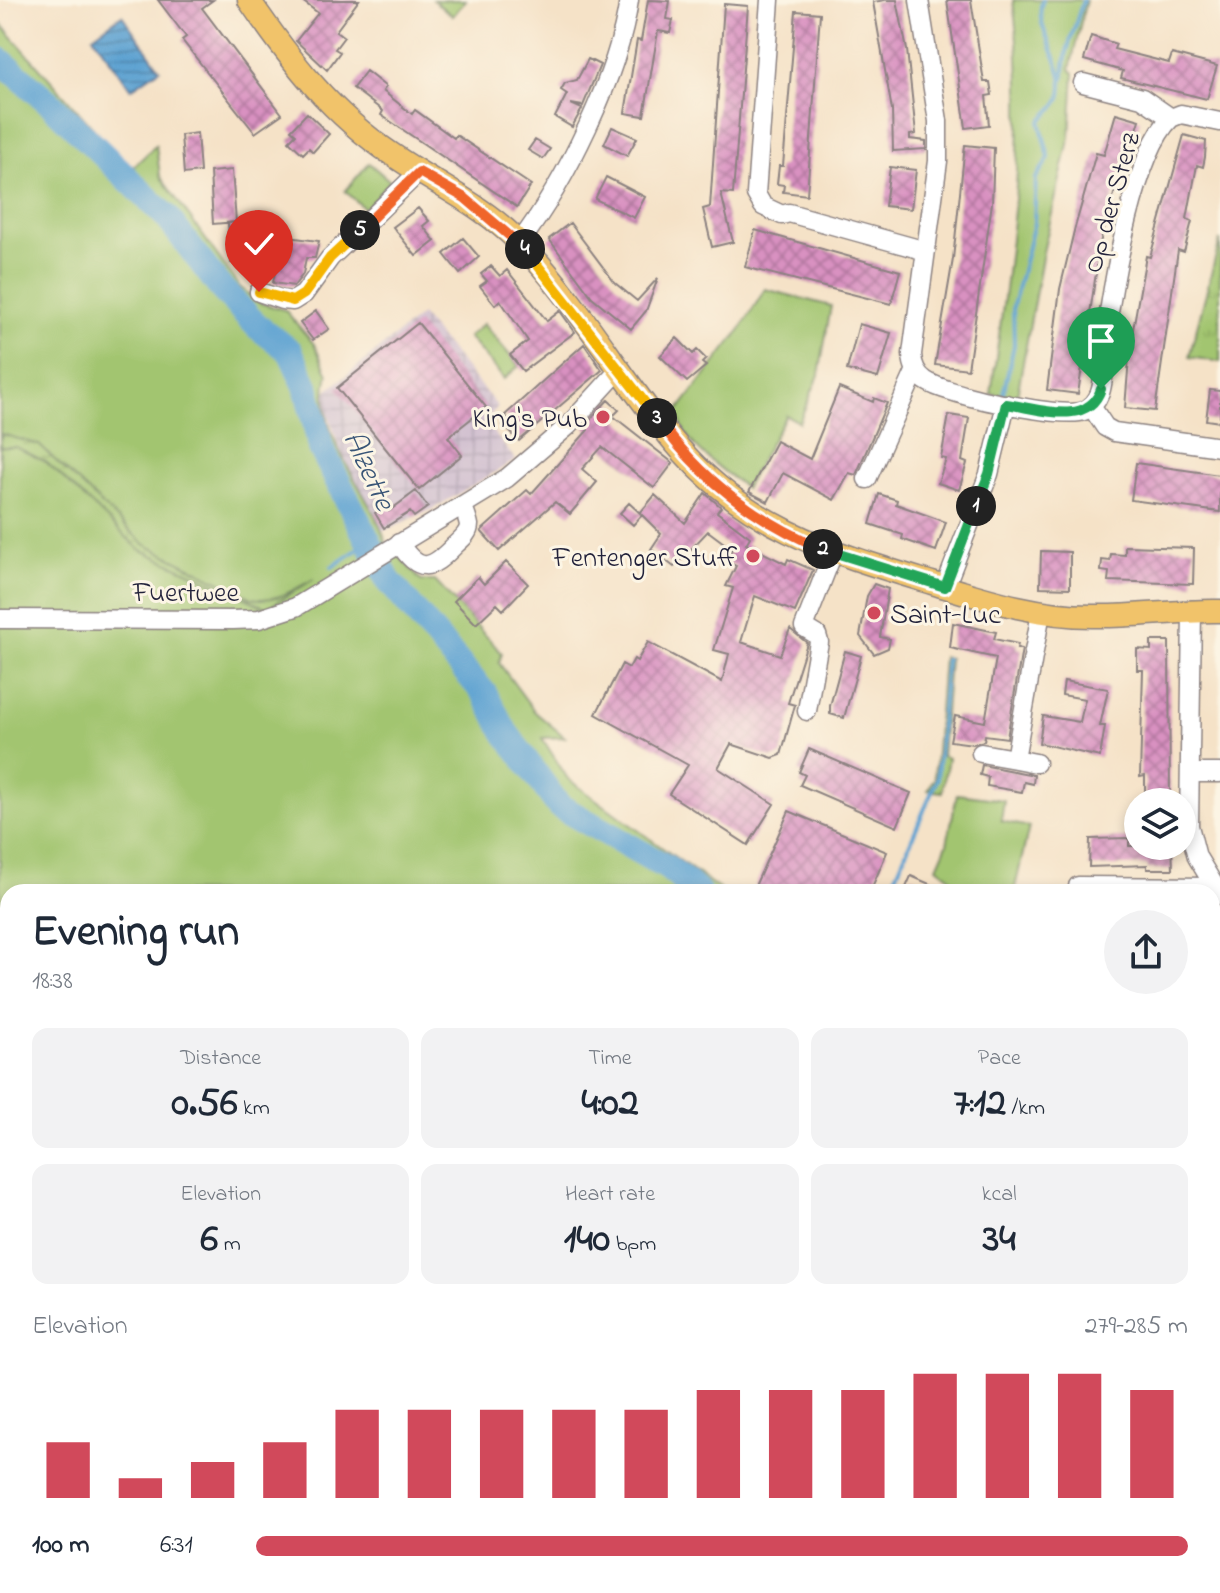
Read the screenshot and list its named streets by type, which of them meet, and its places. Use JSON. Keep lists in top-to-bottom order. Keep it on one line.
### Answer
{"streets":{"street":["Op der Sterz","Fuertwee"]},"water":["Alzette"],"places":["King's Pub","Fentenger Stuff","Saint-Luc"],"page":{"pins":["5","4","3","1","2"],"heading":["Evening run","18:38"],"stats":[["Distance","0.56 km"],["Time","4:02"],["Pace","7:12 /km"],["Elevation","6 m"],["Heart rate","140 bpm"],["kcal","34"]],"chart":["Elevation","279–285 m"],"list":[{"name":"100 m","note":"6:31"}]}}
